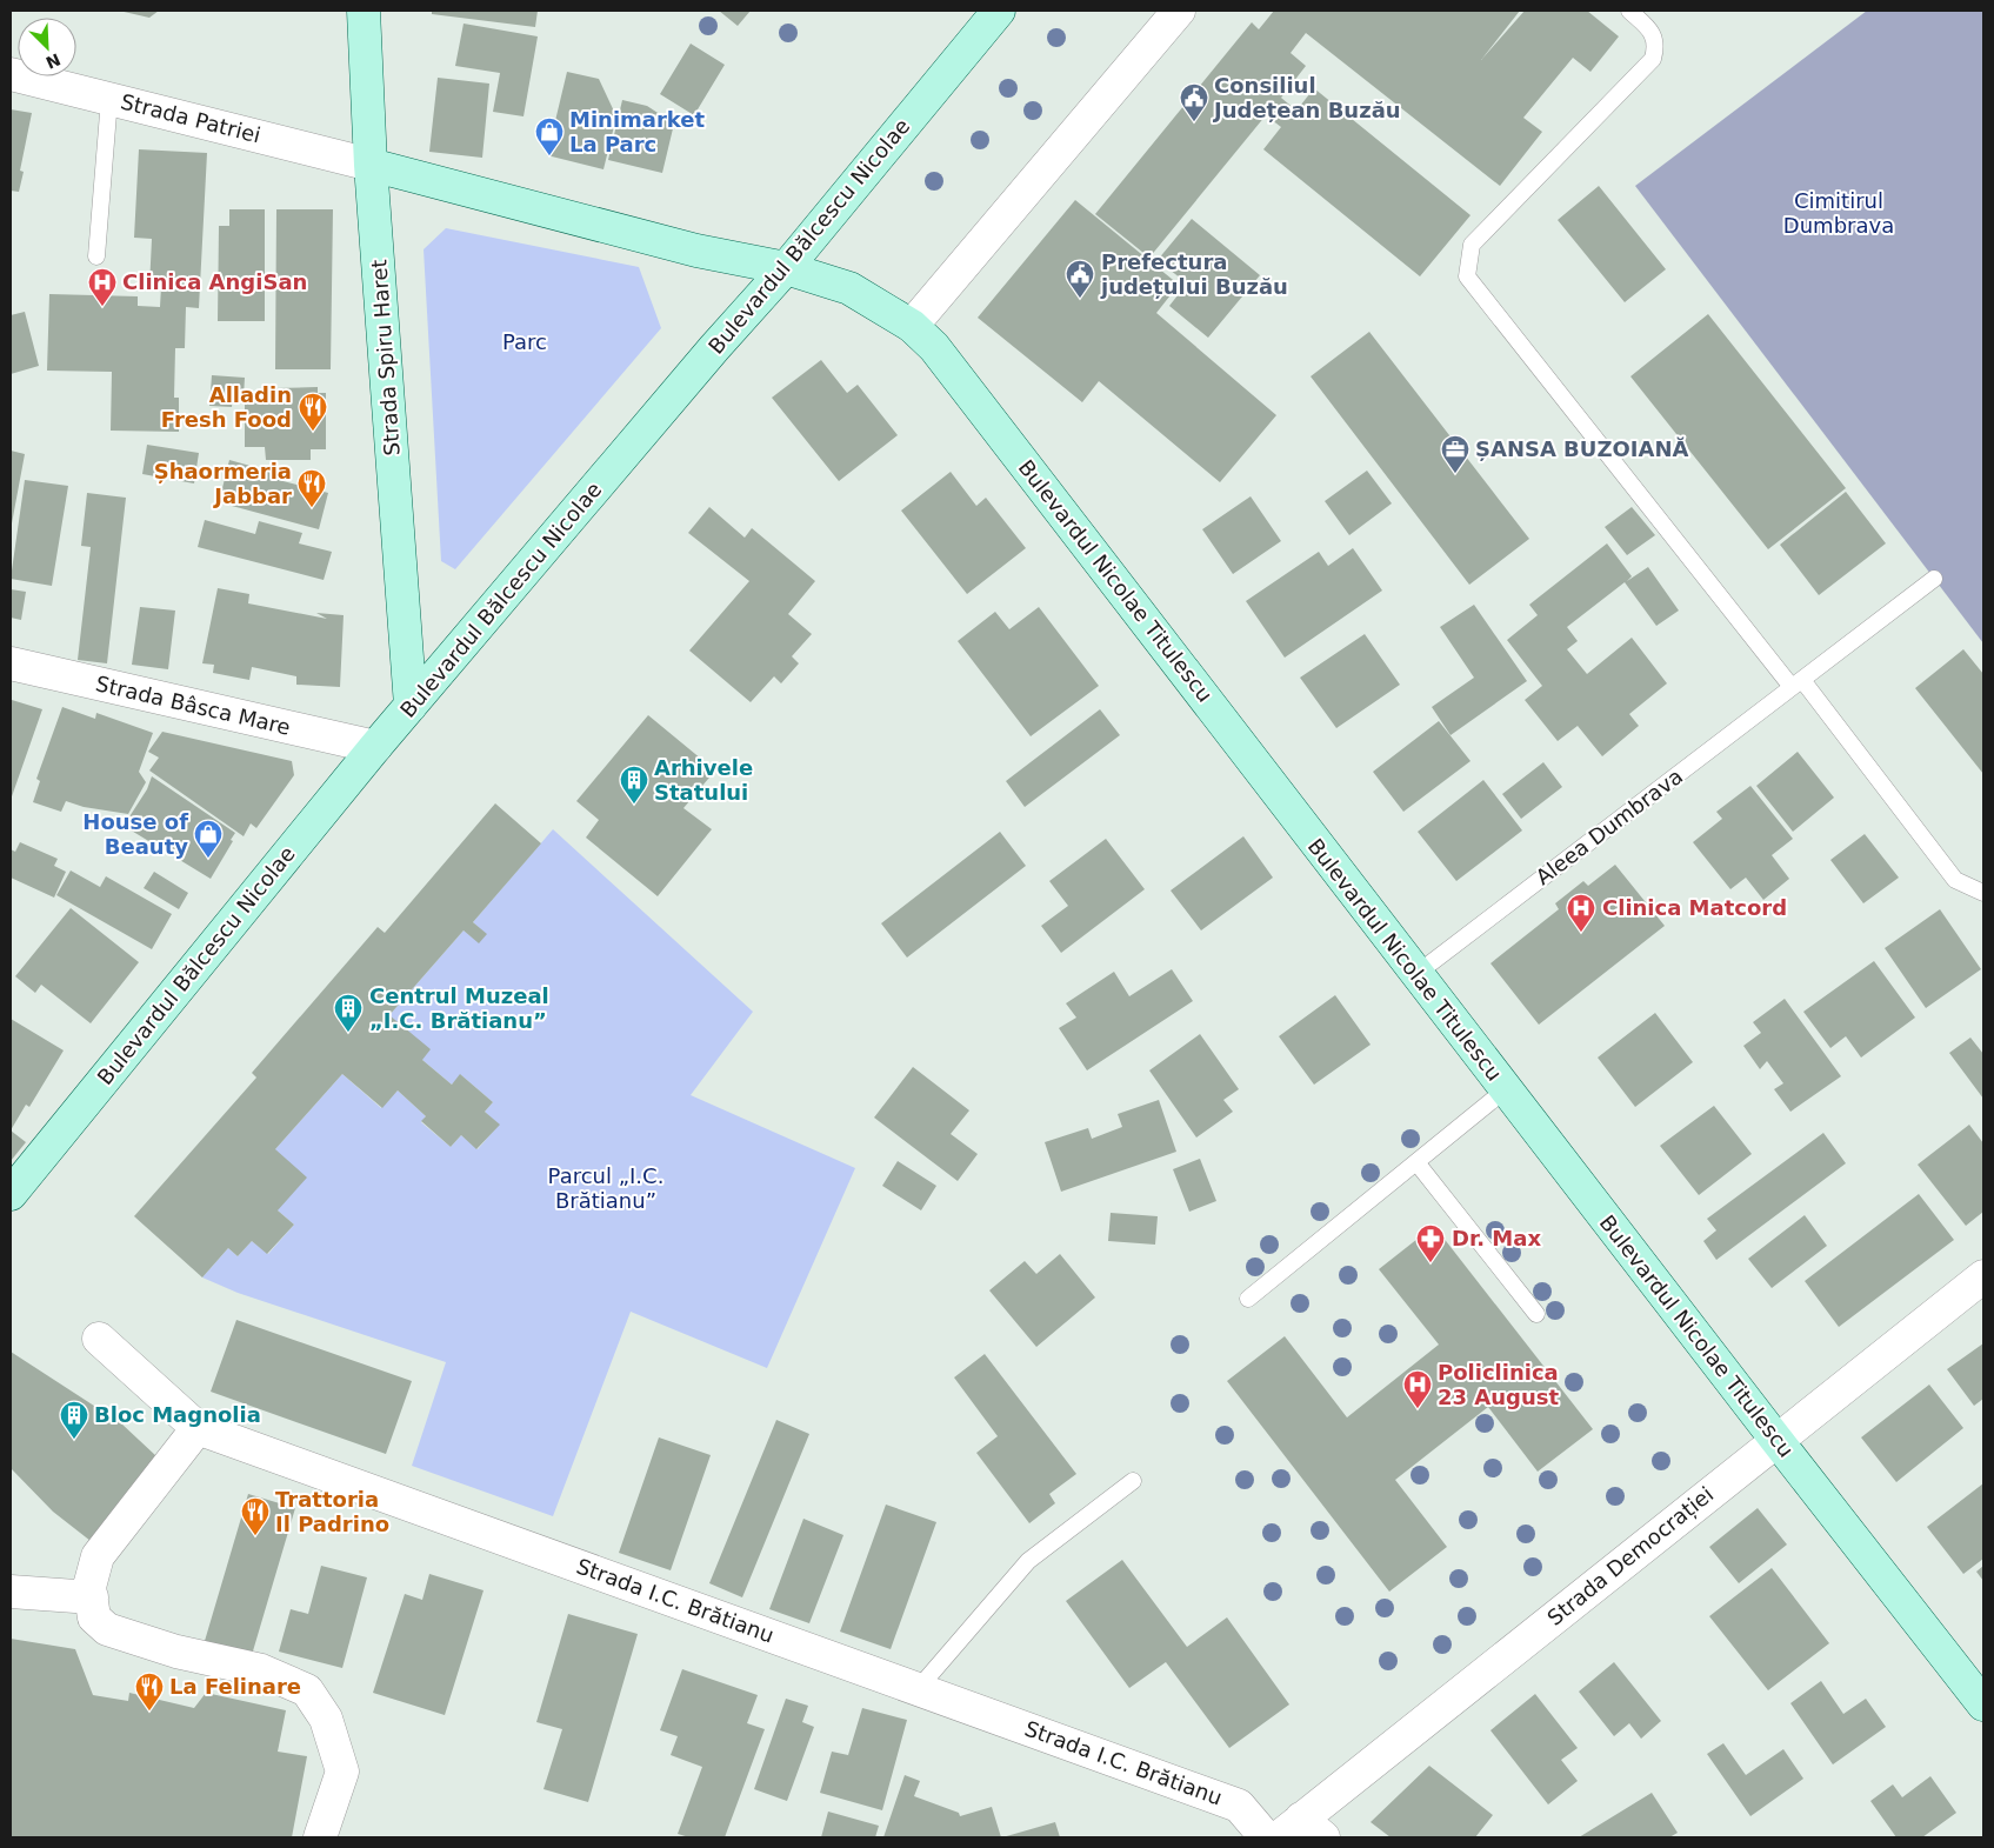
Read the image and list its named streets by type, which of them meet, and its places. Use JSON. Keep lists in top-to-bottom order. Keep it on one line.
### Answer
{"streets":{"street":["Strada Patriei","Bulevardul Bălcescu Nicolae","Strada Spiru Haret","Bulevardul Nicolae Titulescu","Strada Bâsca Mare","Strada Democrației","Strada I.C. Brătianu"],"lane":["Aleea Dumbrava"]},"crossings":[["Strada Patriei","Strada Spiru Haret"],["Strada Patriei","Bulevardul Nicolae Titulescu"],["Bulevardul Bălcescu Nicolae","Strada Spiru Haret"],["Bulevardul Bălcescu Nicolae","Bulevardul Nicolae Titulescu"],["Bulevardul Bălcescu Nicolae","Strada Bâsca Mare"],["Strada Spiru Haret","Bulevardul Nicolae Titulescu"],["Bulevardul Nicolae Titulescu","Aleea Dumbrava"],["Bulevardul Nicolae Titulescu","Strada Democrației"]],"parks":["Cimitirul Dumbrava","Parc","Parcul „I.C. Brătianu”"],"places":{"public building":["Consiliul Județean Buzău","Prefectura județului Buzău"],"shop":["Minimarket La Parc","House of Beauty"],"hospital":["Clinica AngiSan","Clinica Matcord","Policlinica 23 August"],"restaurant":["Alladin Fresh Food","Șhaormeria Jabbar","Trattoria Il Padrino","La Felinare"],"office":["ȘANSA BUZOIANĂ"],"building":["Arhivele Statului","Centrul Muzeal „I.C. Brătianu”","Bloc Magnolia"],"pharmacy":["Dr. Max"]},"north":"bottom right"}
